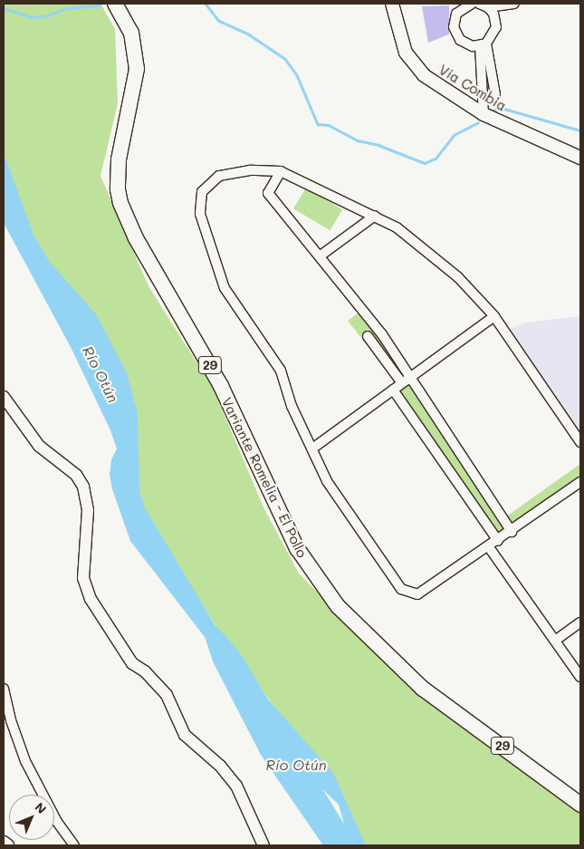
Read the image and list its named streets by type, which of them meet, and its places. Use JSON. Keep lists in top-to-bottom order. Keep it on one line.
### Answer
{"streets":{"highway":["29","Variante Romelia - El Pollo"],"main road":["Vía Combia"]},"water":["Río Otún"],"north":"top right"}
